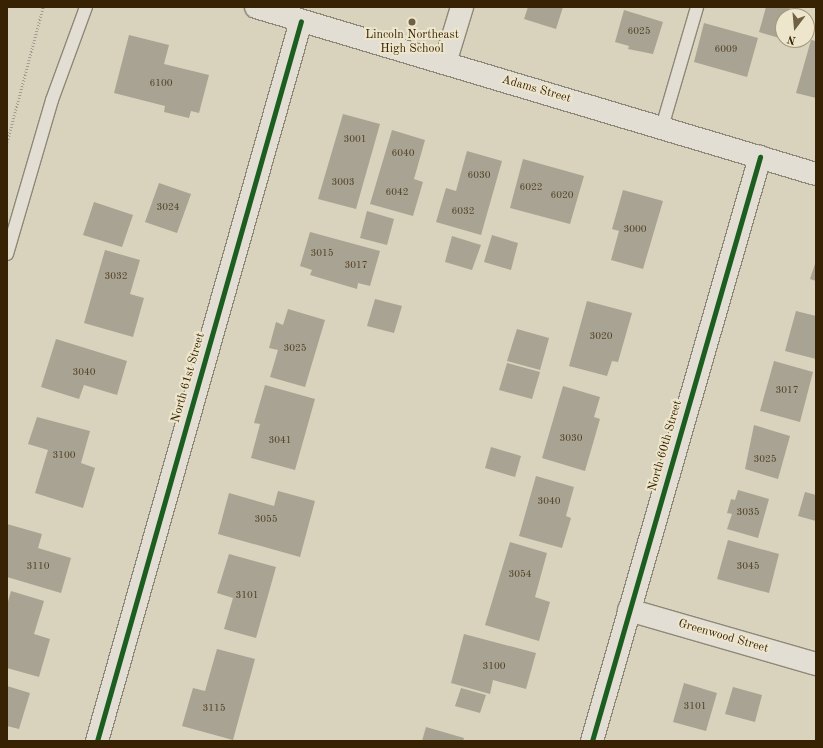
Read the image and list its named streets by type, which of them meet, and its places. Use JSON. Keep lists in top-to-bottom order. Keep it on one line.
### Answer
{"streets":{"street":["Adams Street","North 61st Street","North 60th Street","Greenwood Street"]},"crossings":[["Adams Street","North 61st Street"],["Adams Street","North 60th Street"],["North 60th Street","Greenwood Street"]],"places":["Lincoln Northeast High School"],"house_numbers":["6025","6009","6100","3001","6040","6030","3003","6022","6042","6020","3024","6032","3000","3015","3017","3032","3020","3025","3040","3017","3030","3041","3100","3025","3040","3035","3055","3110","3045","3054","3101","3100","3101","3115"],"north":"bottom"}
